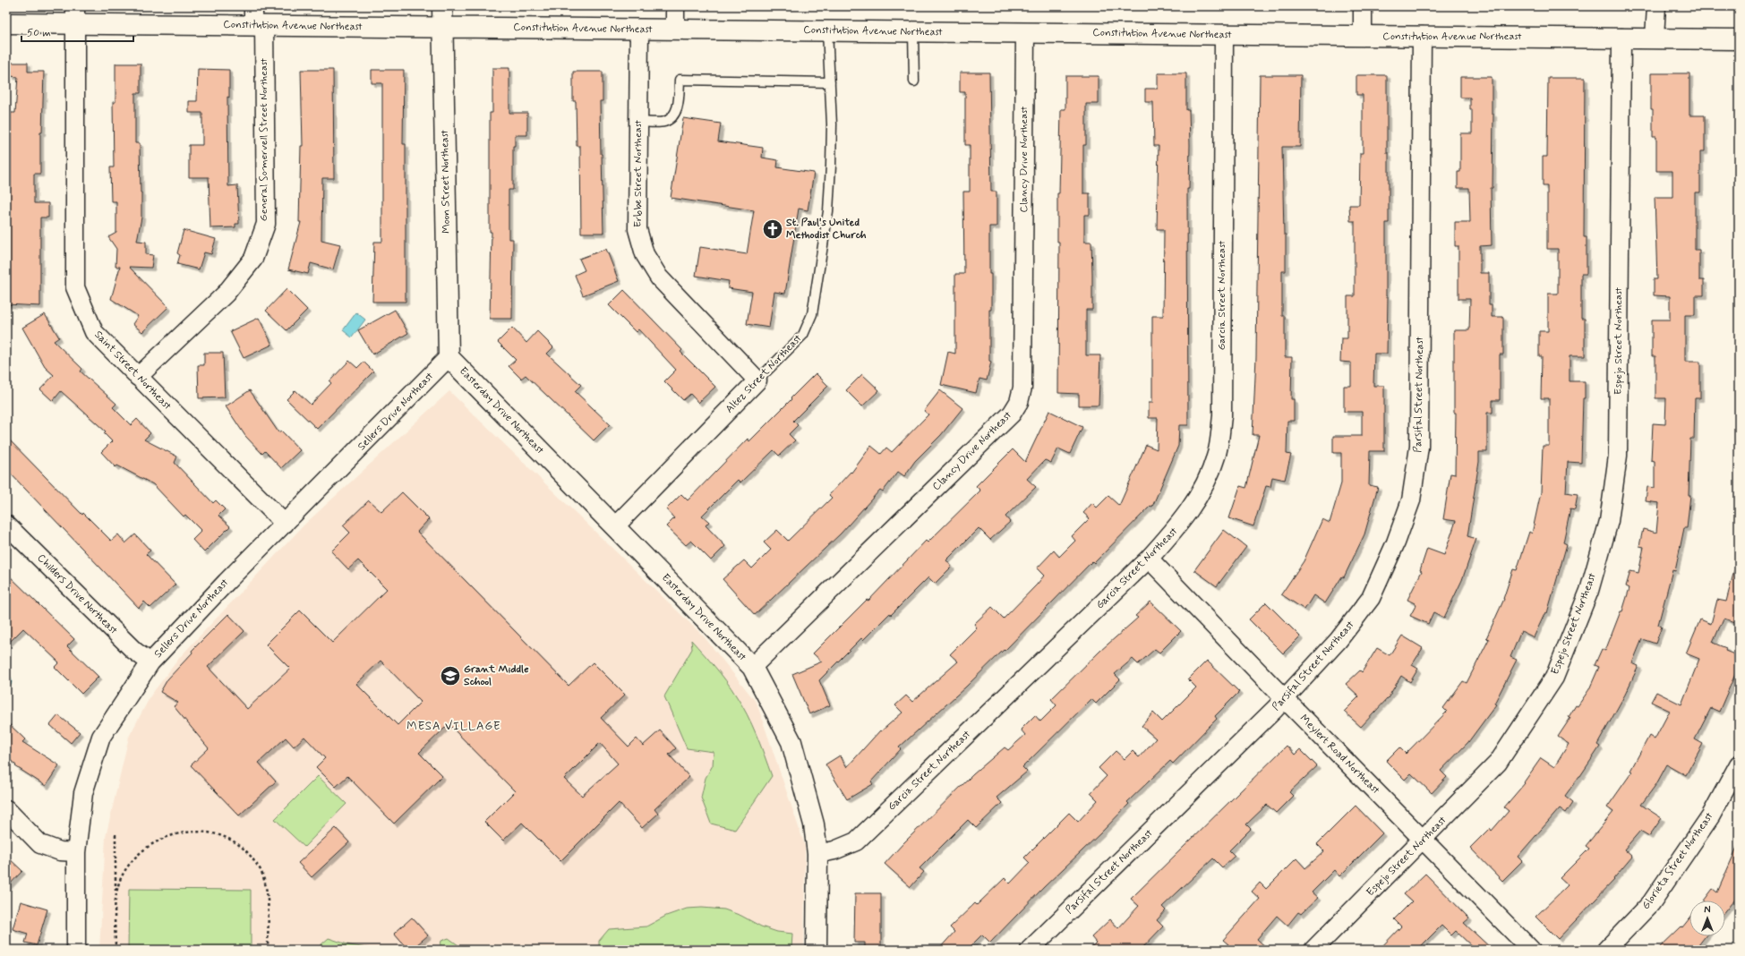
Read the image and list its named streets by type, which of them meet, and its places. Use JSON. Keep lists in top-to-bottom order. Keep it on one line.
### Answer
{"streets":{"street":["Constitution Avenue Northeast","General Somervell Street Northeast","Clancy Drive Northeast","Erbbe Street Northeast","Moon Street Northeast","Garcia Street Northeast","Espejo Street Northeast","Saint Street Northeast","Altez Street Northeast","Parsifal Street Northeast","Easterday Drive Northeast","Sellers Drive Northeast","Childers Drive Northeast","Meylert Road Northeast","Glorieta Street Northeast"]},"crossings":[["Constitution Avenue Northeast","General Somervell Street Northeast"],["Constitution Avenue Northeast","Clancy Drive Northeast"],["Constitution Avenue Northeast","Erbbe Street Northeast"],["Constitution Avenue Northeast","Moon Street Northeast"],["Constitution Avenue Northeast","Garcia Street Northeast"],["Constitution Avenue Northeast","Espejo Street Northeast"],["Constitution Avenue Northeast","Saint Street Northeast"],["Constitution Avenue Northeast","Altez Street Northeast"],["Constitution Avenue Northeast","Parsifal Street Northeast"],["General Somervell Street Northeast","Saint Street Northeast"],["Clancy Drive Northeast","Easterday Drive Northeast"],["Erbbe Street Northeast","Altez Street Northeast"],["Moon Street Northeast","Easterday Drive Northeast"],["Moon Street Northeast","Sellers Drive Northeast"],["Garcia Street Northeast","Easterday Drive Northeast"],["Garcia Street Northeast","Meylert Road Northeast"],["Espejo Street Northeast","Meylert Road Northeast"],["Saint Street Northeast","Sellers Drive Northeast"],["Altez Street Northeast","Easterday Drive Northeast"],["Parsifal Street Northeast","Meylert Road Northeast"],["Easterday Drive Northeast","Sellers Drive Northeast"],["Sellers Drive Northeast","Childers Drive Northeast"]],"districts":["MESA VILLAGE"],"places":{"church":["St. Paul's United Methodist Church"],"school or university":["Grant Middle School"]},"scale_bar":"50 m","north":"top"}
